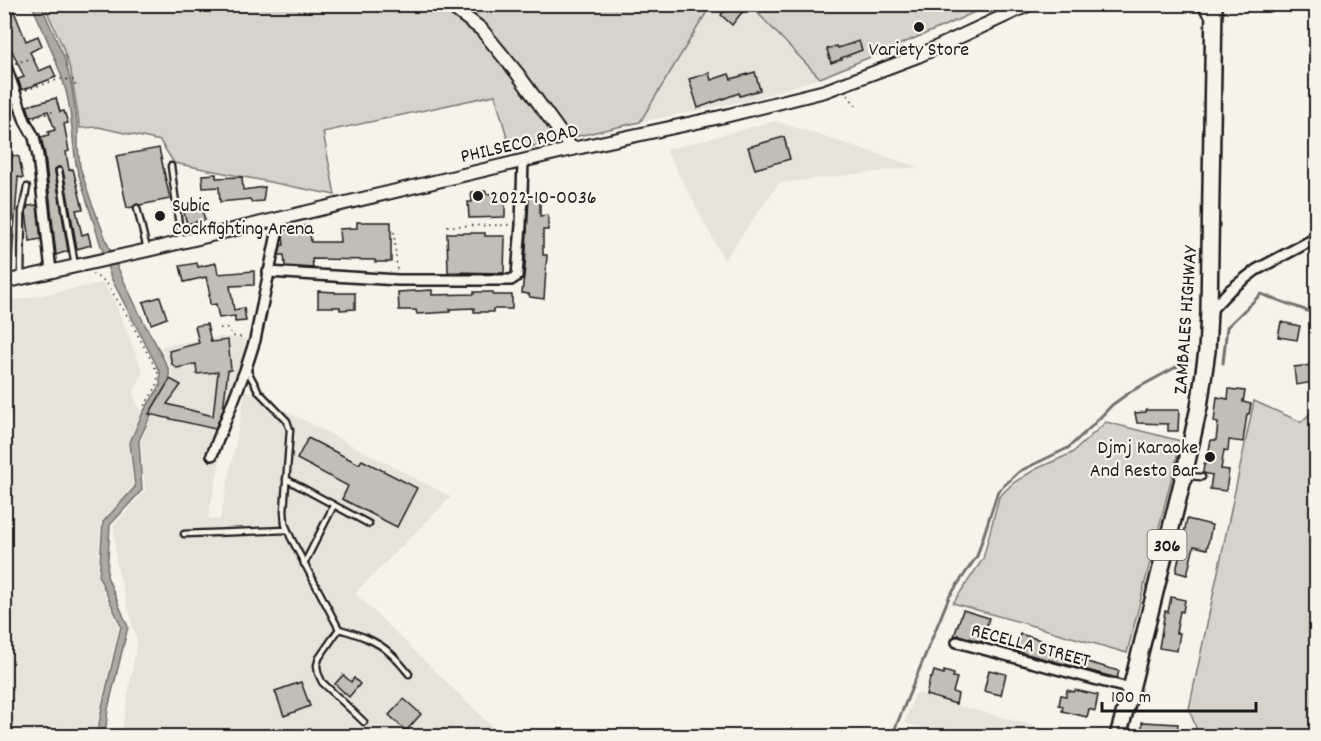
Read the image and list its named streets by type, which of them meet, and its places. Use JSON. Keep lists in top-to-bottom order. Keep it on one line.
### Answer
{"streets":{"main road":["ZAMBALES HIGHWAY","306"],"street":["PHILSECO ROAD","RECELLA STREET"]},"crossings":[["ZAMBALES HIGHWAY","RECELLA STREET"]],"places":["Variety Store","2022-10-0036","Subic Cockfighting Arena","Djmj Karaoke And Resto Bar"],"scale_bar":"100 m"}
